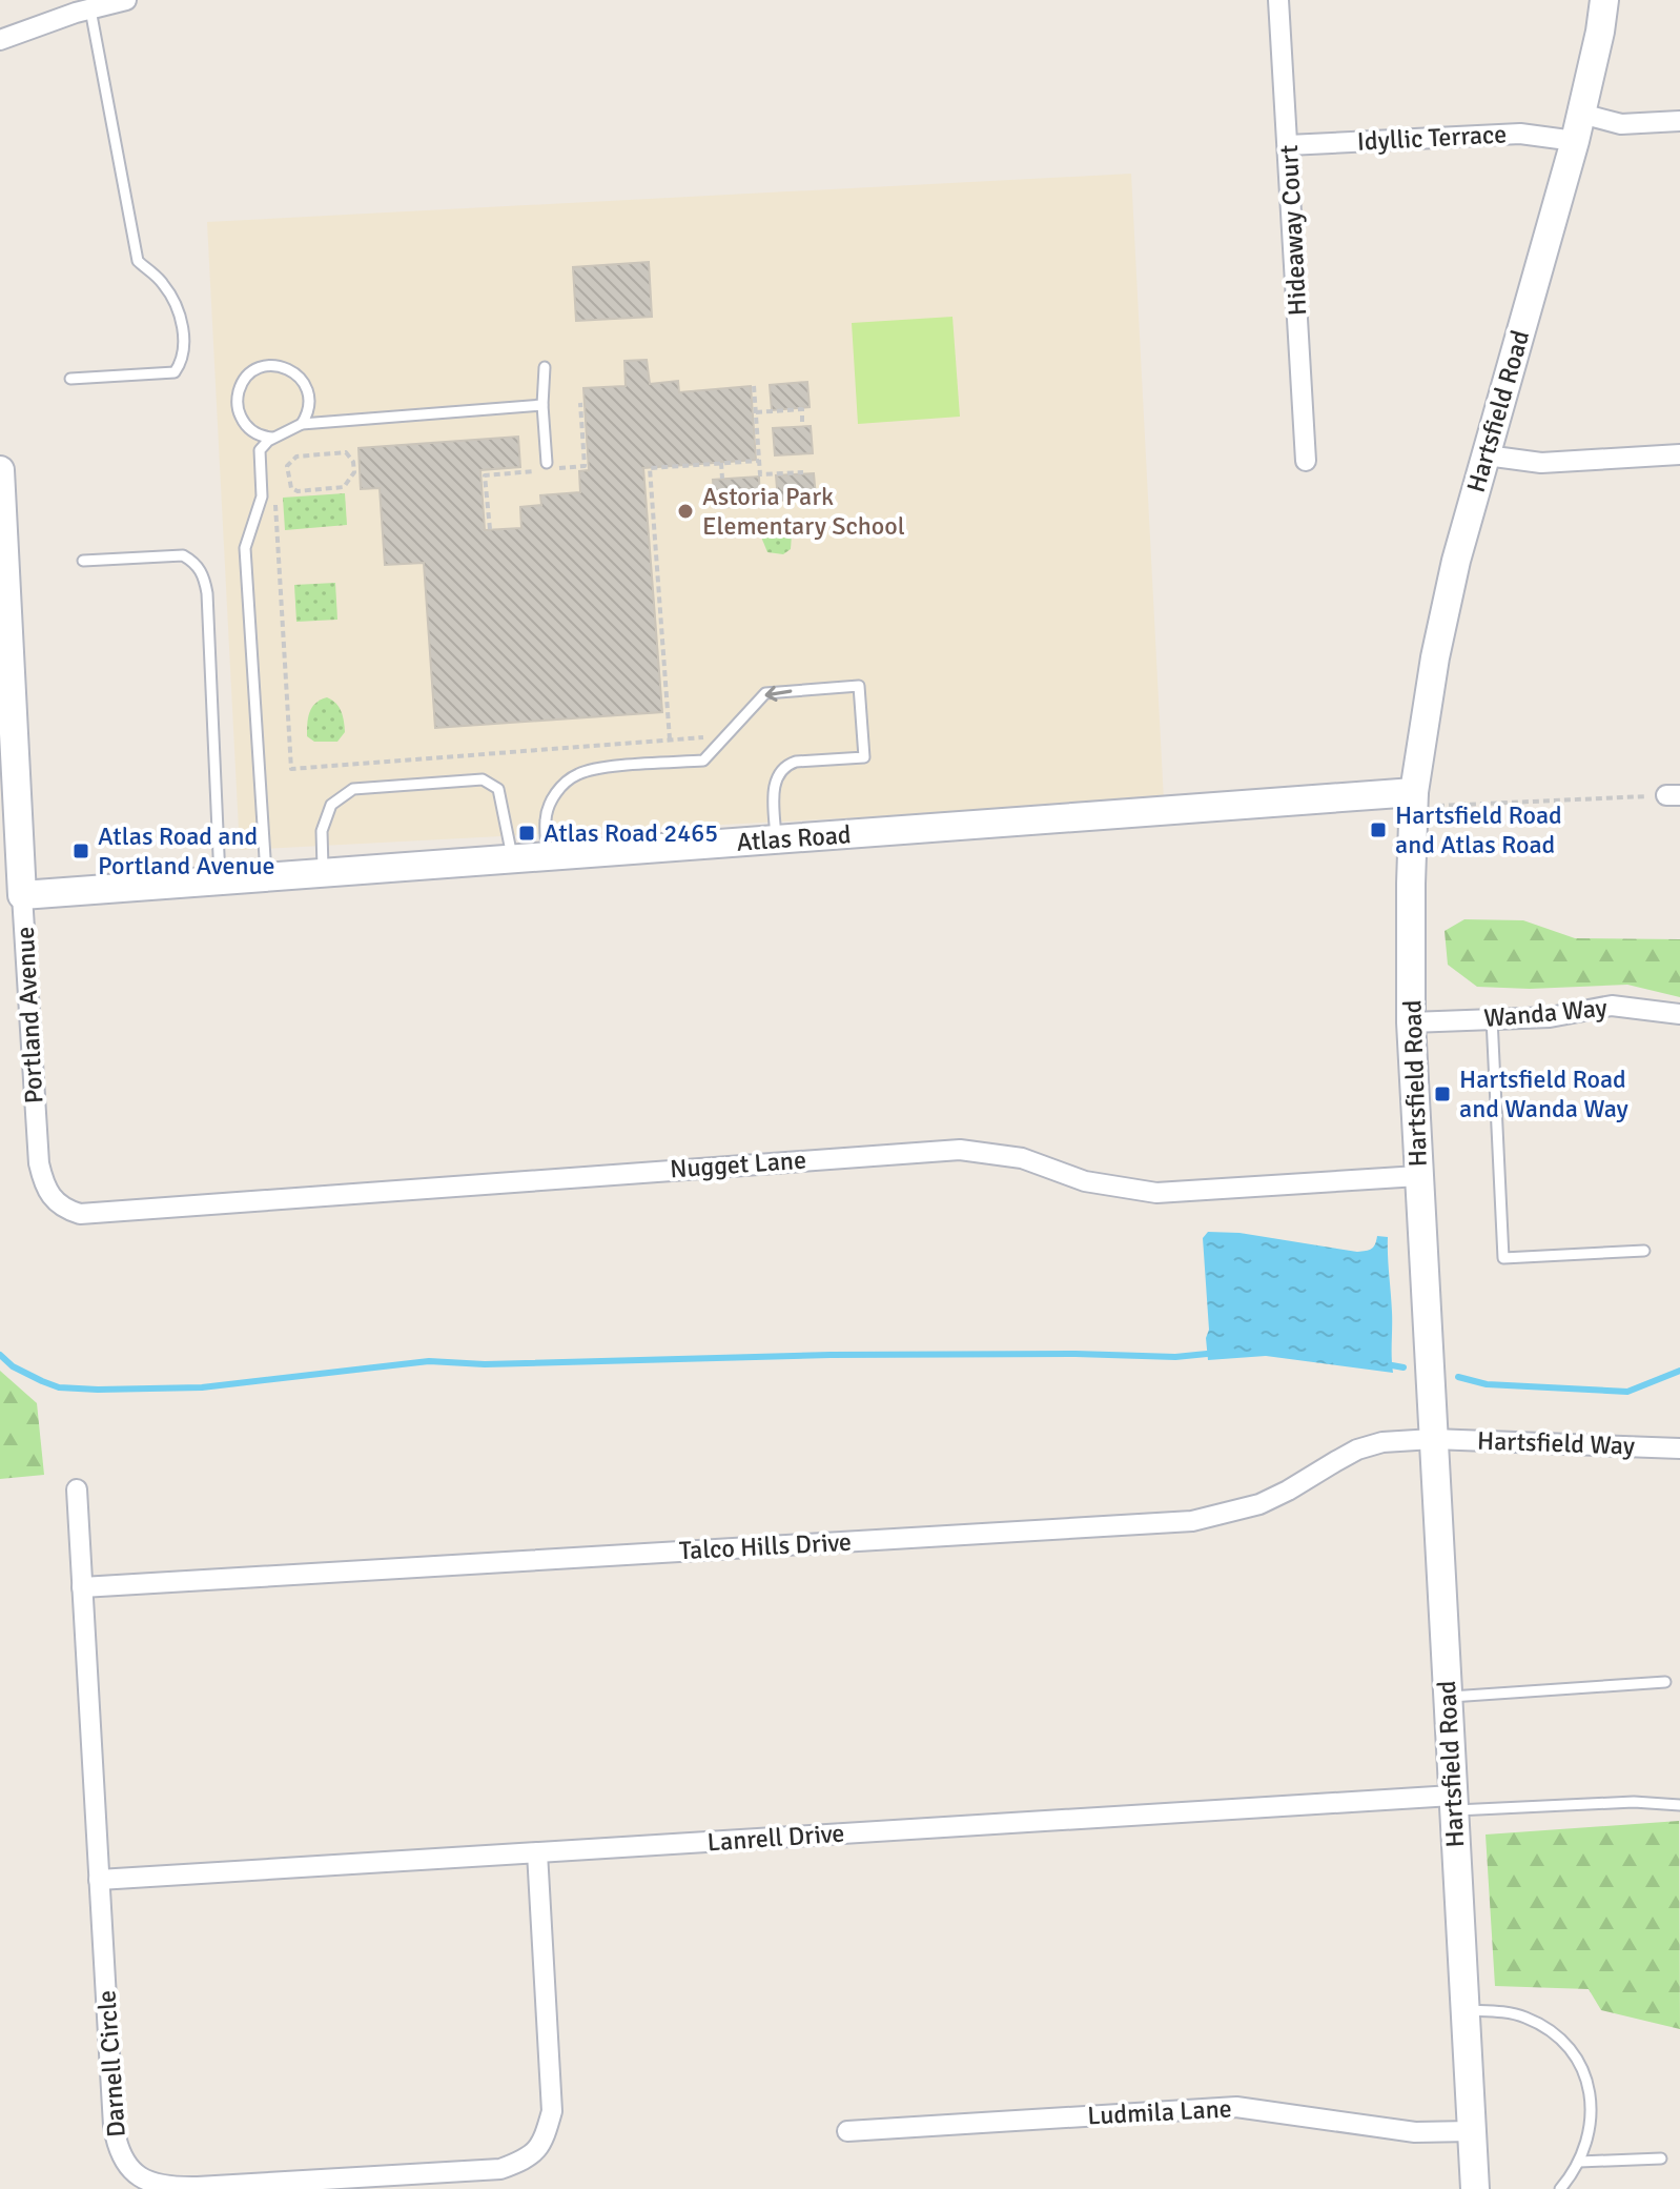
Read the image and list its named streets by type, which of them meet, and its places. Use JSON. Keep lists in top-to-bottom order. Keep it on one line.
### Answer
{"streets":{"street":["Idyllic Terrace","Hideaway Court","Hartsfield Road","Atlas Road","Wanda Way","Portland Avenue","Nugget Lane","Hartsfield Way","Talco Hills Drive","Lanrell Drive","Darnell Circle","Ludmila Lane"]},"crossings":[["Idyllic Terrace","Hideaway Court"],["Idyllic Terrace","Hartsfield Road"],["Hartsfield Road","Atlas Road"],["Hartsfield Road","Wanda Way"],["Hartsfield Road","Nugget Lane"],["Hartsfield Road","Hartsfield Way"],["Hartsfield Road","Talco Hills Drive"],["Hartsfield Road","Lanrell Drive"],["Hartsfield Road","Ludmila Lane"],["Atlas Road","Portland Avenue"],["Portland Avenue","Nugget Lane"],["Hartsfield Way","Talco Hills Drive"],["Talco Hills Drive","Darnell Circle"],["Lanrell Drive","Darnell Circle"]],"places":{"other":["Astoria Park Elementary School"],"transit":["Hartsfield Road and Atlas Road","Atlas Road 2465","Atlas Road and Portland Avenue","Hartsfield Road and Wanda Way"]}}
